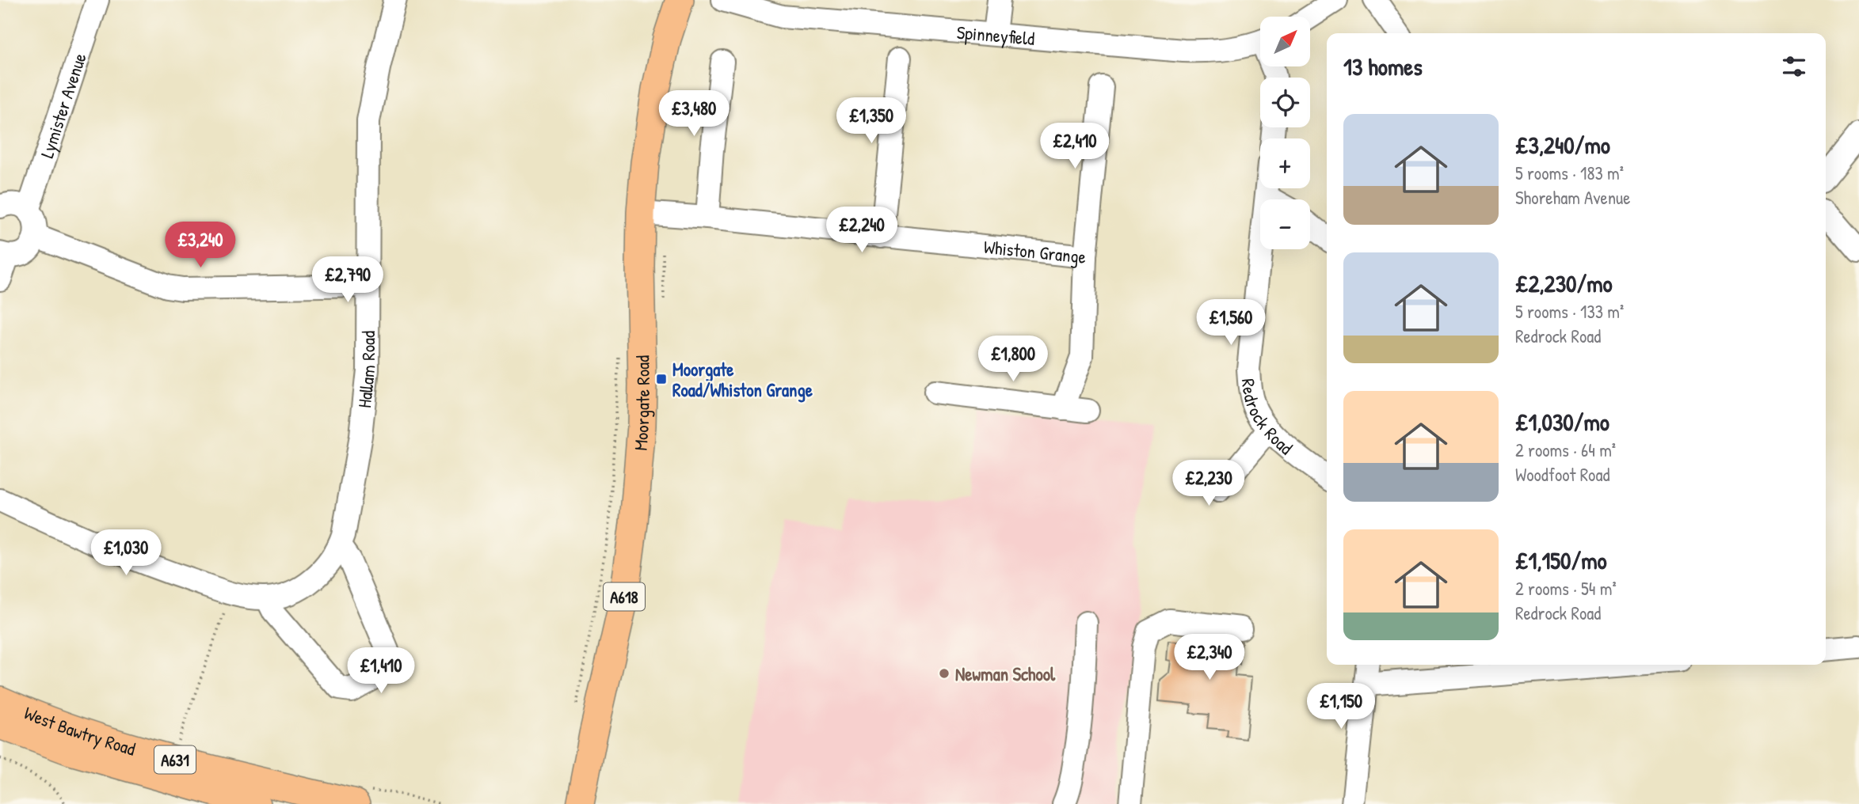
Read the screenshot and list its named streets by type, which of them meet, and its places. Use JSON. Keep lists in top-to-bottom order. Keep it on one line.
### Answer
{"streets":{"main road":["Moorgate Road","A618","West Bawtry Road","A631"],"street":["Spinneyfield","Lymister Avenue","Whiston Grange","Hallam Road","Redrock Road"]},"crossings":[["Whiston Grange","Moorgate Road"]],"places":{"transit":["Moorgate Road/Whiston Grange"],"other":["Newman School"]},"north":"top right","page":{"map_buttons":["+","−"],"heading":"13 homes","price":["£3,480","£1,350","£2,410","£2,240","£3,240","£2,790","£1,560","£1,800","£2,230","£1,030","£2,340","£1,410","£1,150"],"list":[{"name":"£3,240/mo","note":"5 rooms · 183 m² · Shoreham Avenue"},{"name":"£2,230/mo","note":"5 rooms · 133 m² · Redrock Road"},{"name":"£1,030/mo","note":"2 rooms · 64 m² · Woodfoot Road"},{"name":"£1,150/mo","note":"2 rooms · 54 m² · Redrock Road"}]}}
